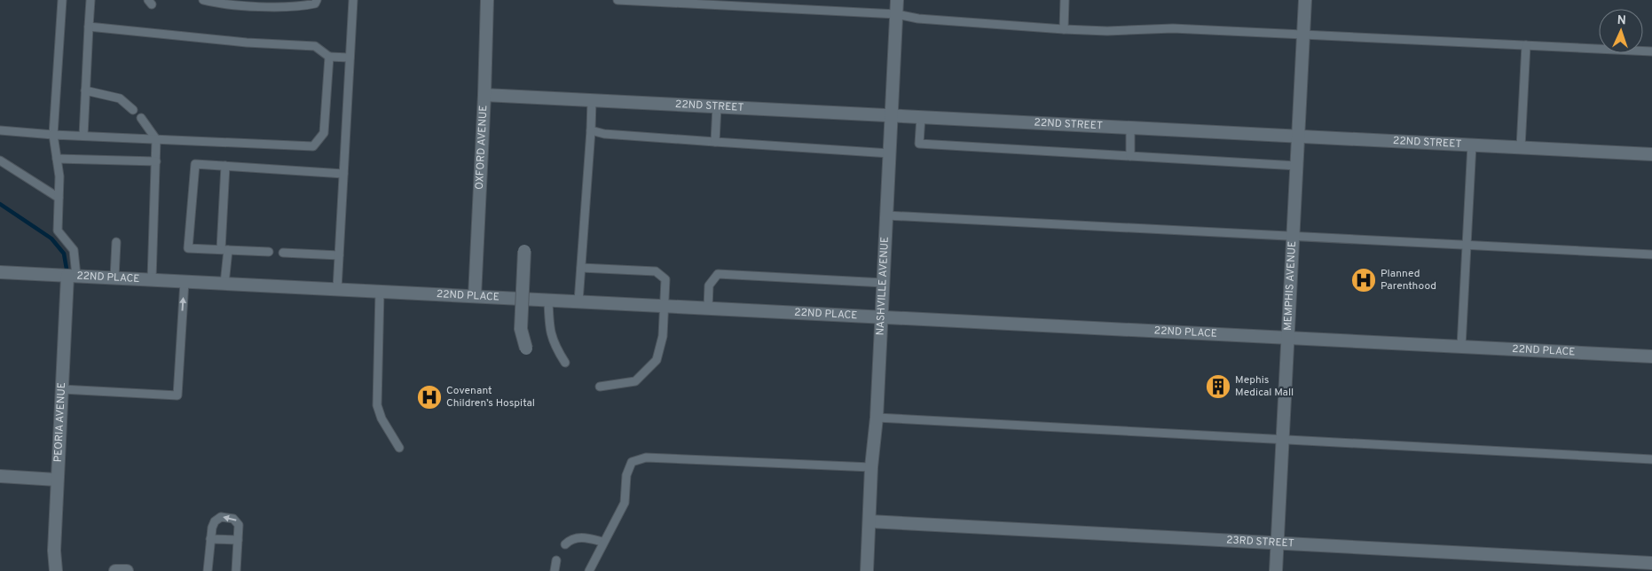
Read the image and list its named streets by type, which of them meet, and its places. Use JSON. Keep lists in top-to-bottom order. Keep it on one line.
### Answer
{"streets":{"street":["22ND STREET","OXFORD AVENUE","22ND PLACE","NASHVILLE AVENUE","MEMPHIS AVENUE","PEORIA AVENUE","23RD STREET"]},"crossings":[["22ND STREET","OXFORD AVENUE"],["22ND STREET","NASHVILLE AVENUE"],["22ND STREET","MEMPHIS AVENUE"],["OXFORD AVENUE","22ND PLACE"],["22ND PLACE","NASHVILLE AVENUE"],["22ND PLACE","MEMPHIS AVENUE"],["22ND PLACE","PEORIA AVENUE"],["NASHVILLE AVENUE","23RD STREET"],["MEMPHIS AVENUE","23RD STREET"]],"places":{"hospital":["Planned Parenthood","Covenant Children’s Hospital"],"building":["Mephis Medical Mall"]},"north":"top"}
